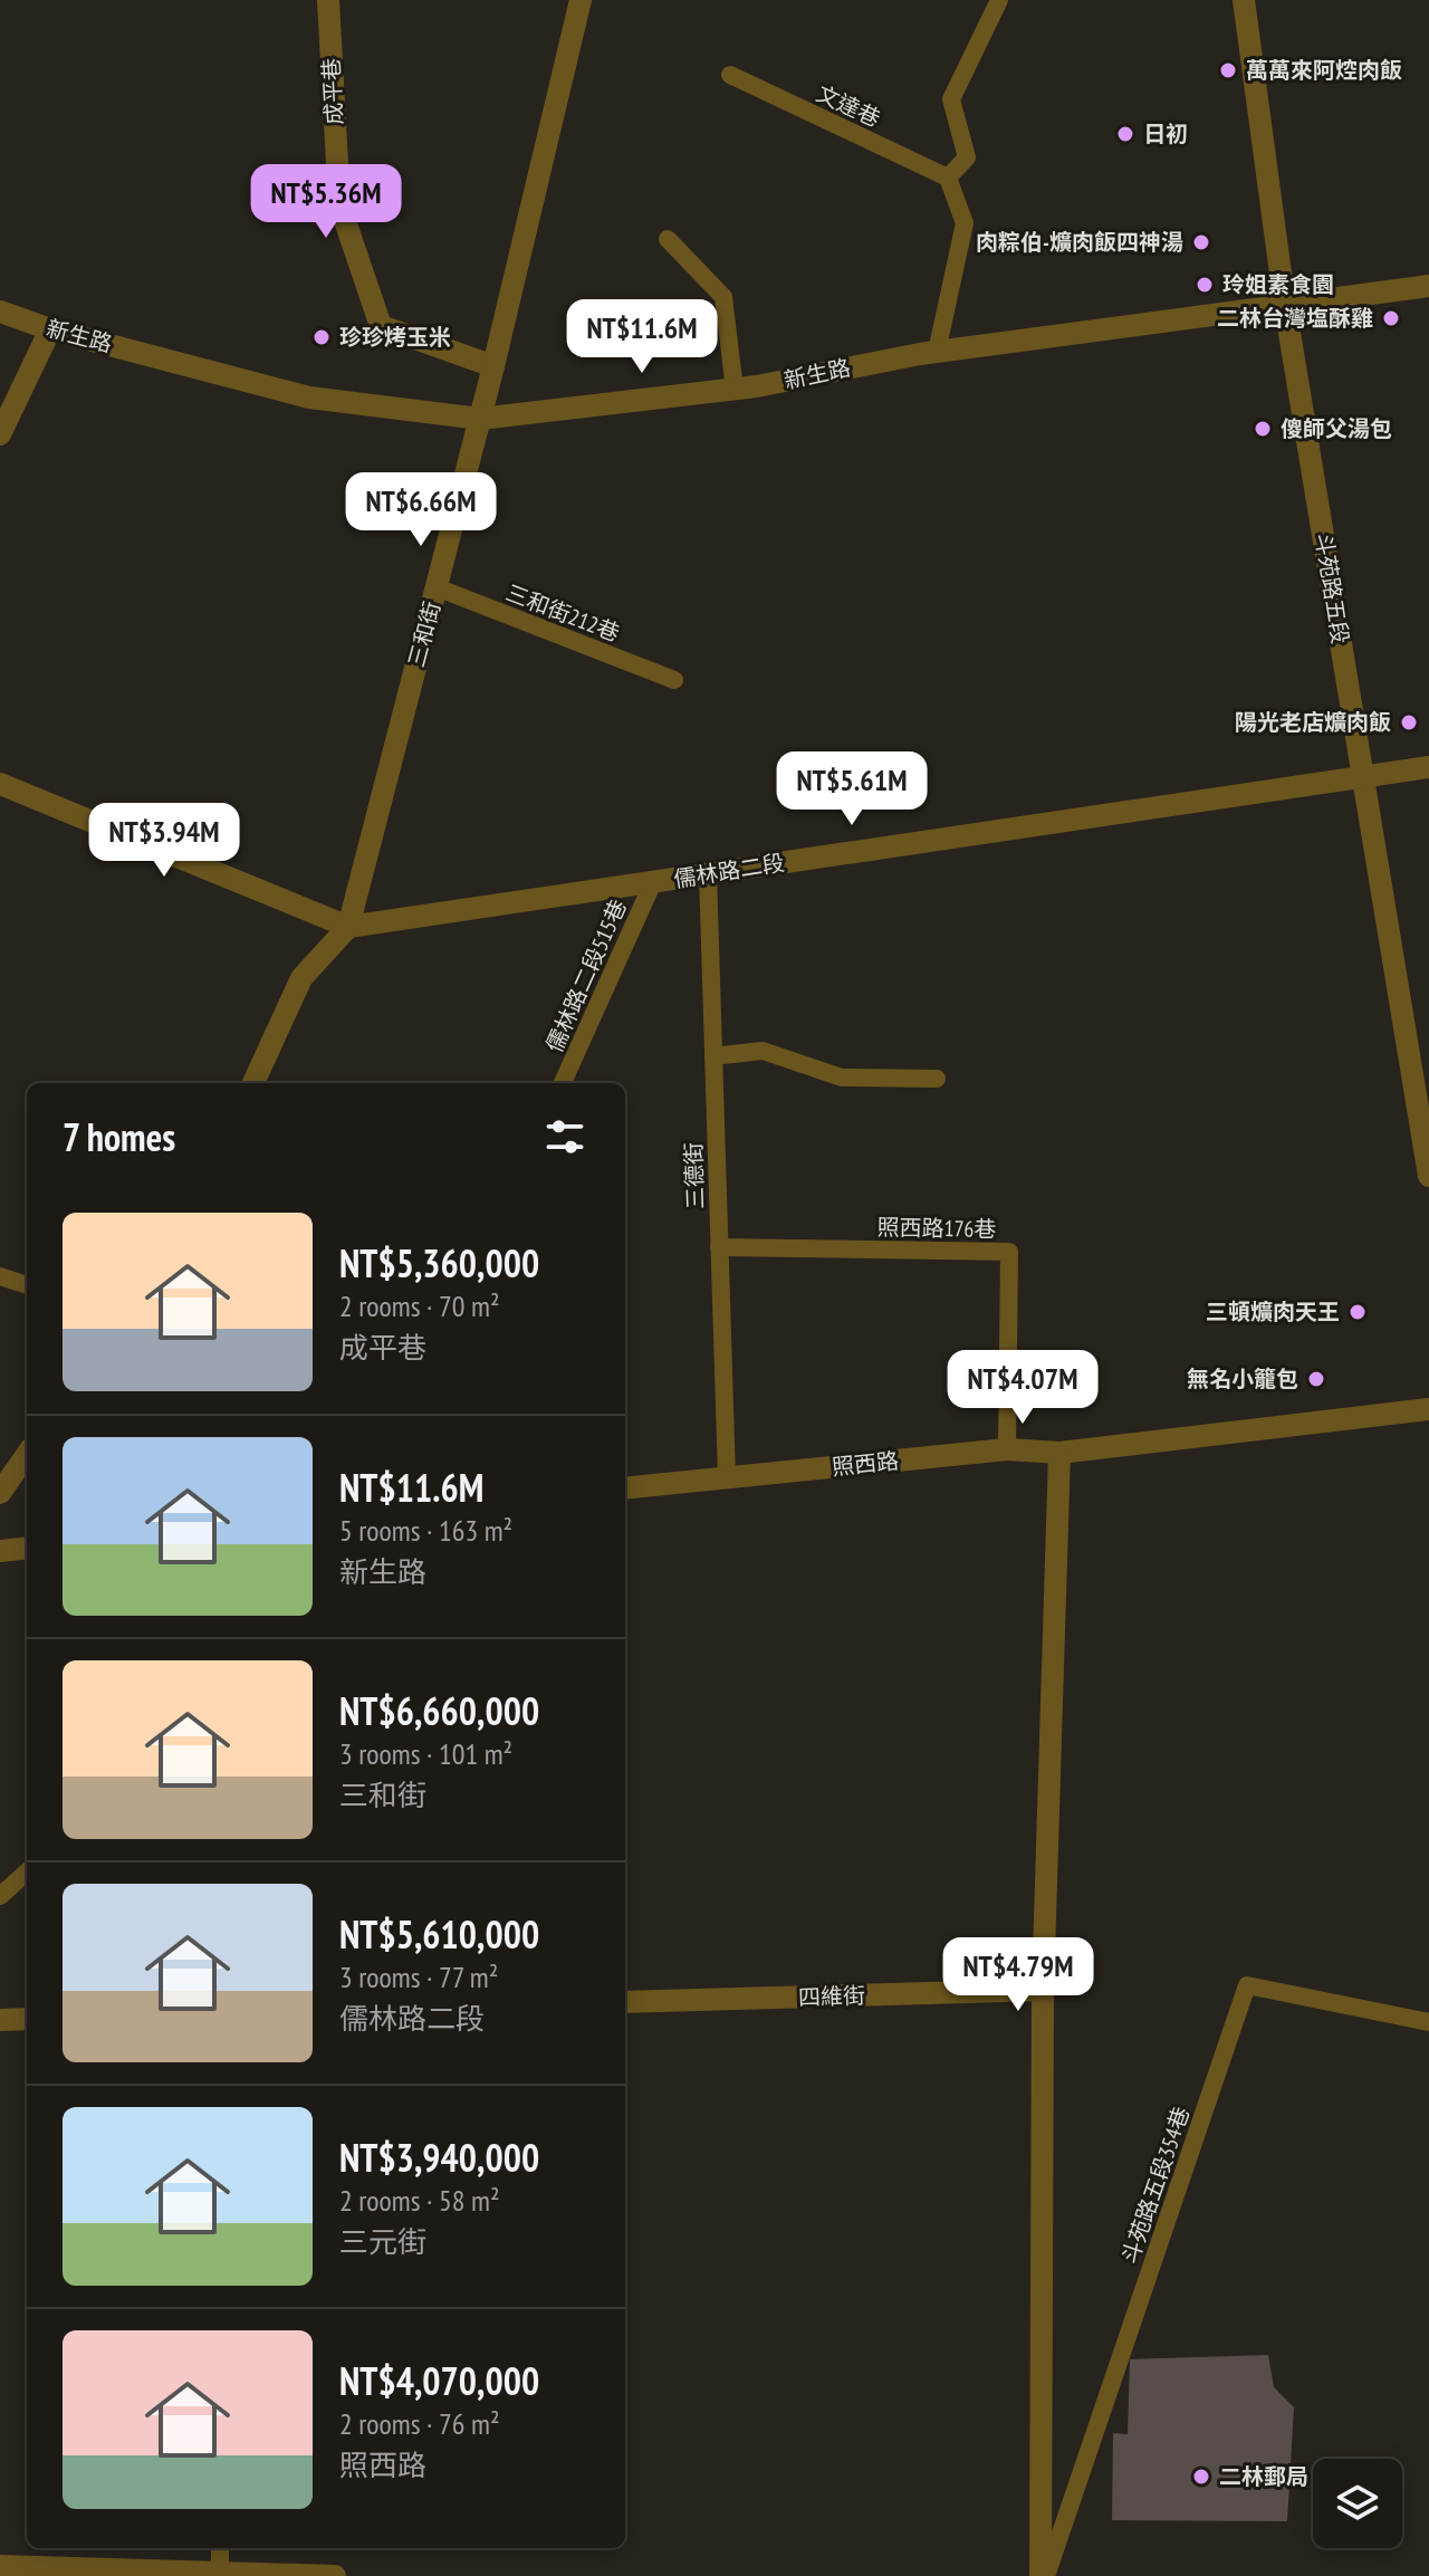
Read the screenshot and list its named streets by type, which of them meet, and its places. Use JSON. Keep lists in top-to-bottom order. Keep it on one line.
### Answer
{"streets":{"street":["成平巷","新生路","斗苑路五段","三和街","儒林路二段","照西路","四維街"],"lane":["文達巷","三和街212巷","儒林路二段515巷","三德街","照西路176巷","斗苑路五段354巷"]},"crossings":[["成平巷","三和街"],["新生路","斗苑路五段"],["新生路","三和街"],["斗苑路五段","儒林路二段"],["三和街212巷","三和街"],["三和街","儒林路二段"],["儒林路二段","儒林路二段515巷"],["儒林路二段","三德街"],["三德街","照西路176巷"],["三德街","照西路"],["照西路176巷","照西路"]],"places":["萬萬來阿焢肉飯","日初","肉粽伯-爌肉飯四神湯","玲姐素食園","二林台灣塩酥雞","珍珍烤玉米","傻師父湯包","陽光老店爌肉飯","三頓爌肉天王","無名小籠包","二林郵局"],"page":{"price":["NT$5.36M","NT$11.6M","NT$6.66M","NT$5.61M","NT$3.94M","NT$4.07M","NT$4.79M"],"heading":"7 homes","list":[{"name":"NT$5,360,000","note":"2 rooms · 70 m² · 成平巷"},{"name":"NT$11.6M","note":"5 rooms · 163 m² · 新生路"},{"name":"NT$6,660,000","note":"3 rooms · 101 m² · 三和街"},{"name":"NT$5,610,000","note":"3 rooms · 77 m² · 儒林路二段"},{"name":"NT$3,940,000","note":"2 rooms · 58 m² · 三元街"},{"name":"NT$4,070,000","note":"2 rooms · 76 m² · 照西路"}]}}
